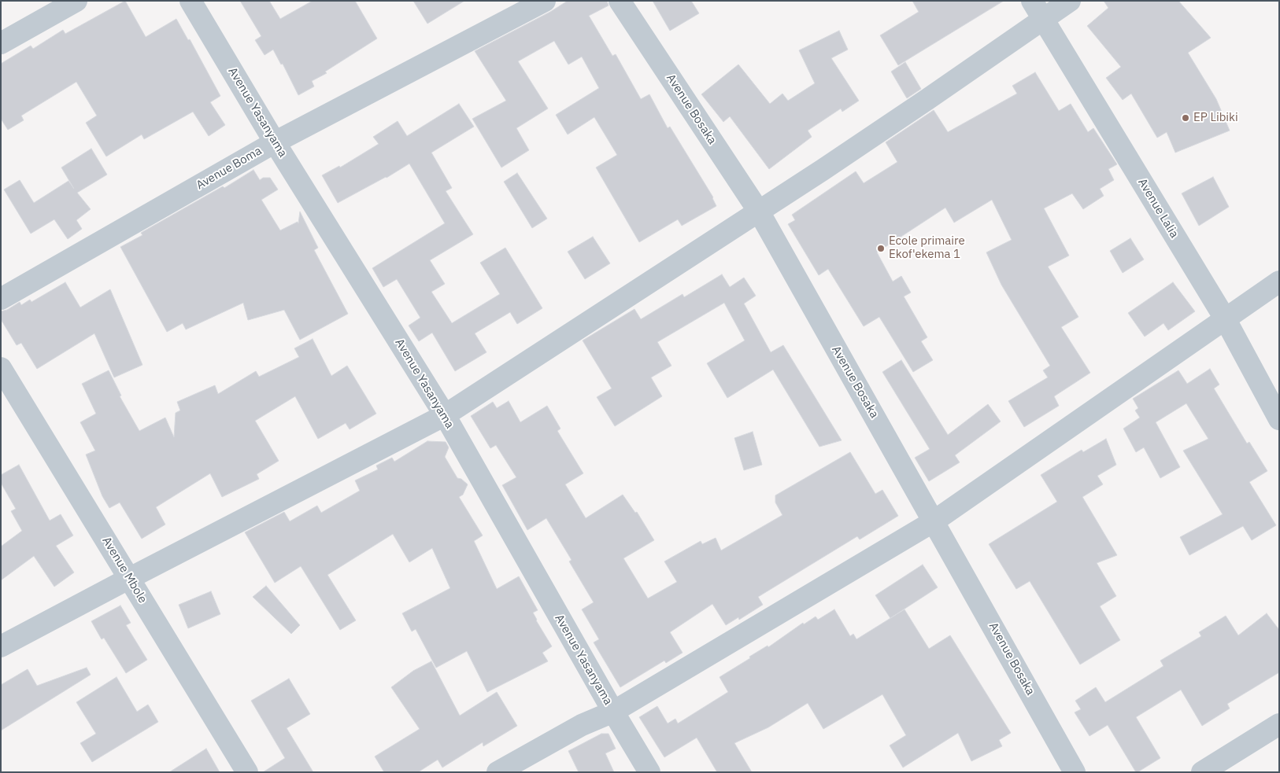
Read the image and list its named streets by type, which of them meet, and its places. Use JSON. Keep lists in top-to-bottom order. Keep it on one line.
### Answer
{"streets":{"street":["Avenue Bosaka","Avenue Yasanyama","Avenue Boma","Avenue Lalia","Avenue Mbole"]},"crossings":[["Avenue Yasanyama","Avenue Boma"]],"places":["EP Libiki","Ecole primaire Ekof'ekema 1"]}
